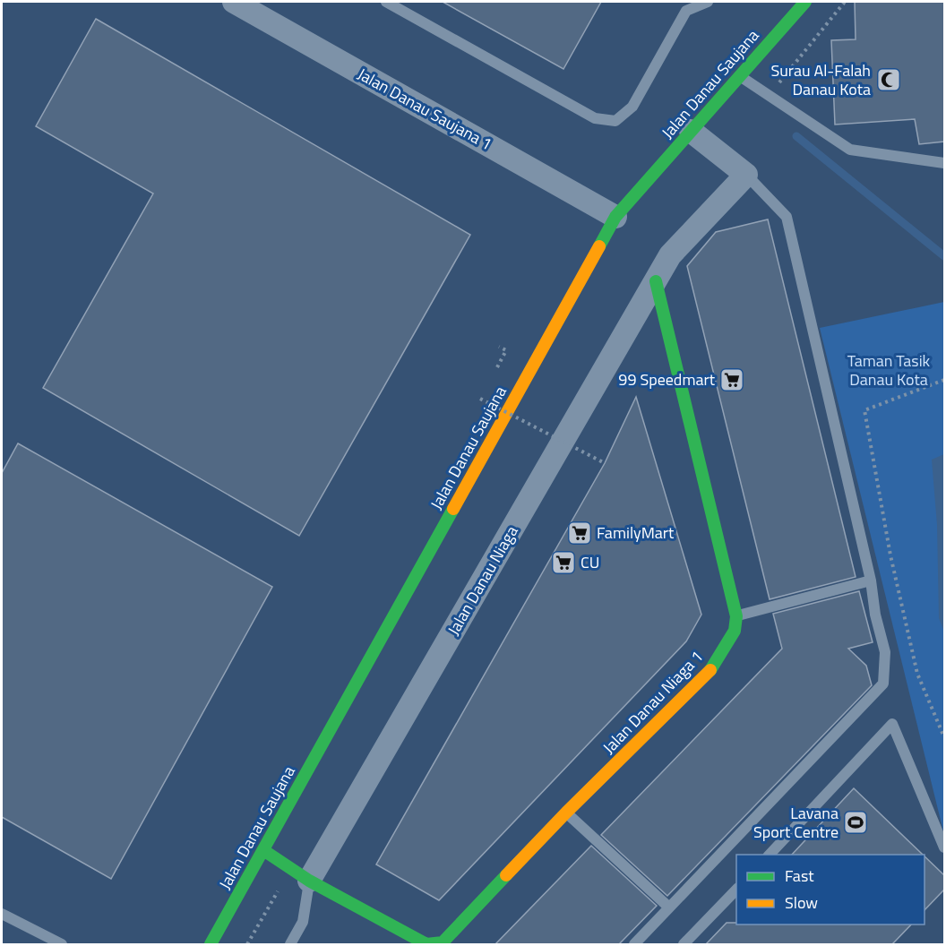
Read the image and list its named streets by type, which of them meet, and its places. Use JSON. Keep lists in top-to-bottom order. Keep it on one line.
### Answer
{"streets":{"street":["Jalan Danau Saujana","Jalan Danau Saujana 1","Jalan Danau Niaga","Jalan Danau Niaga 1"]},"crossings":[["Jalan Danau Saujana","Jalan Danau Saujana 1"],["Jalan Danau Saujana","Jalan Danau Niaga 1"],["Jalan Danau Niaga","Jalan Danau Niaga 1"]],"parks":["Taman Tasik Danau Kota"],"places":{"mosque":["Surau Al-Falah Danau Kota"],"supermarket":["99 Speedmart","FamilyMart","CU"],"sports":["Lavana Sport Centre"]},"legend":["Fast","Slow"]}
